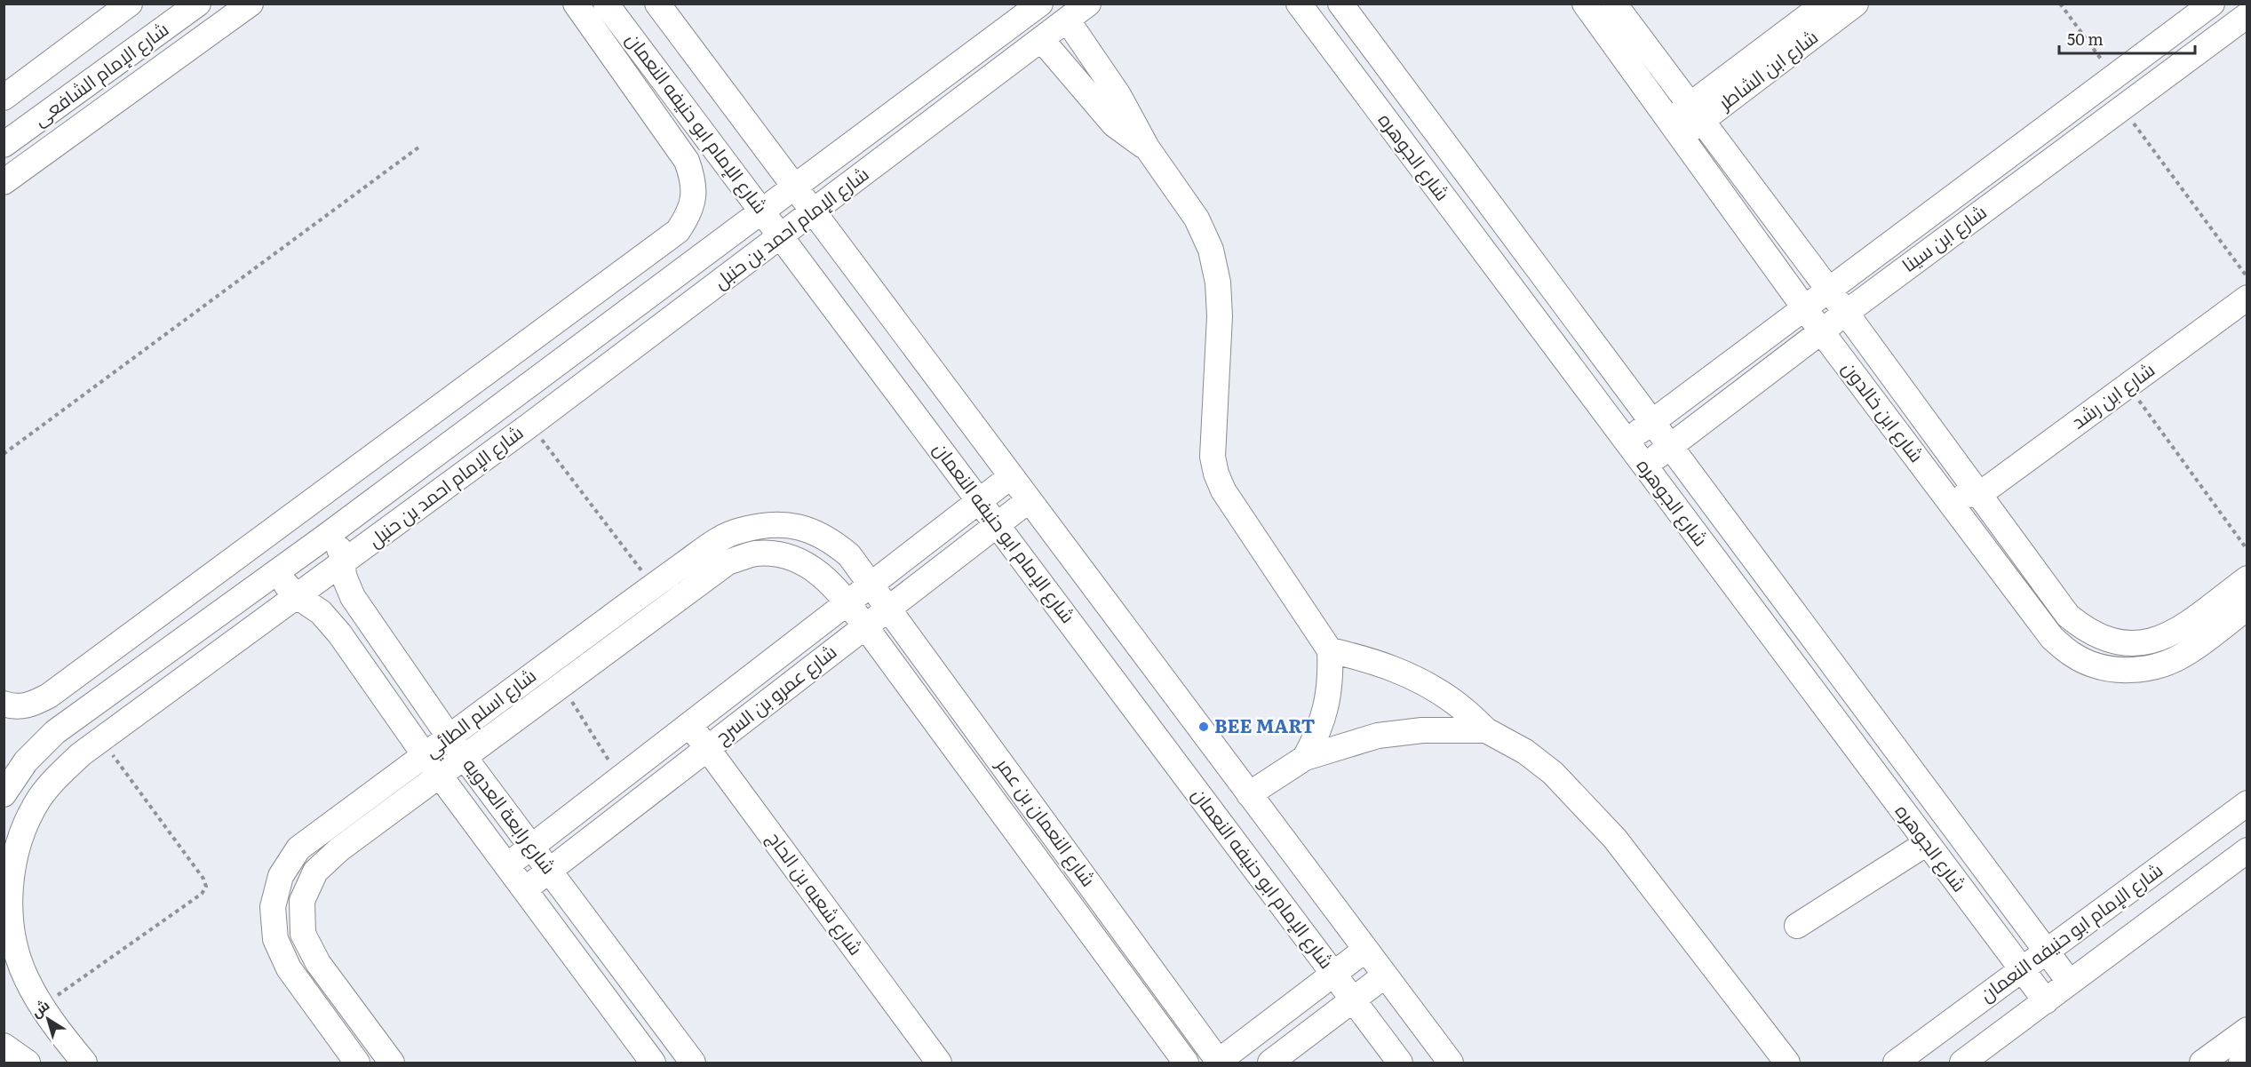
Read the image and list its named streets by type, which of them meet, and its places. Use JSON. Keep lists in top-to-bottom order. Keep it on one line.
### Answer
{"streets":{"street":["شارع ابن الشاطر","شارع الإمام الشافعى","شارع الإمام ابو حنيفه النعمان","شارع الجوهره","شارع الإمام احمد بن حنبل","شارع ابن سينا","شارع ابن رشد","شارع ابن خالدون","شارع عمرو بن السرح","شارع اسلم الطائي","شارع رابعة العدويه","شارع النعمان بن عمر","شارع شعبه بن الحاج"]},"crossings":[["شارع ابن الشاطر","شارع ابن خالدون"],["شارع الإمام ابو حنيفه النعمان","شارع الجوهره"],["شارع الإمام ابو حنيفه النعمان","شارع الإمام احمد بن حنبل"],["شارع الإمام ابو حنيفه النعمان","شارع عمرو بن السرح"],["شارع الجوهره","شارع ابن سينا"],["شارع الإمام احمد بن حنبل","شارع رابعة العدويه"],["شارع ابن سينا","شارع ابن خالدون"],["شارع ابن رشد","شارع ابن خالدون"],["شارع عمرو بن السرح","شارع اسلم الطائي"],["شارع عمرو بن السرح","شارع رابعة العدويه"],["شارع عمرو بن السرح","شارع النعمان بن عمر"],["شارع عمرو بن السرح","شارع شعبه بن الحاج"],["شارع اسلم الطائي","شارع رابعة العدويه"],["شارع اسلم الطائي","شارع النعمان بن عمر"]],"places":["BEE MART"],"scale_bar":"50 m","north":"top left"}
